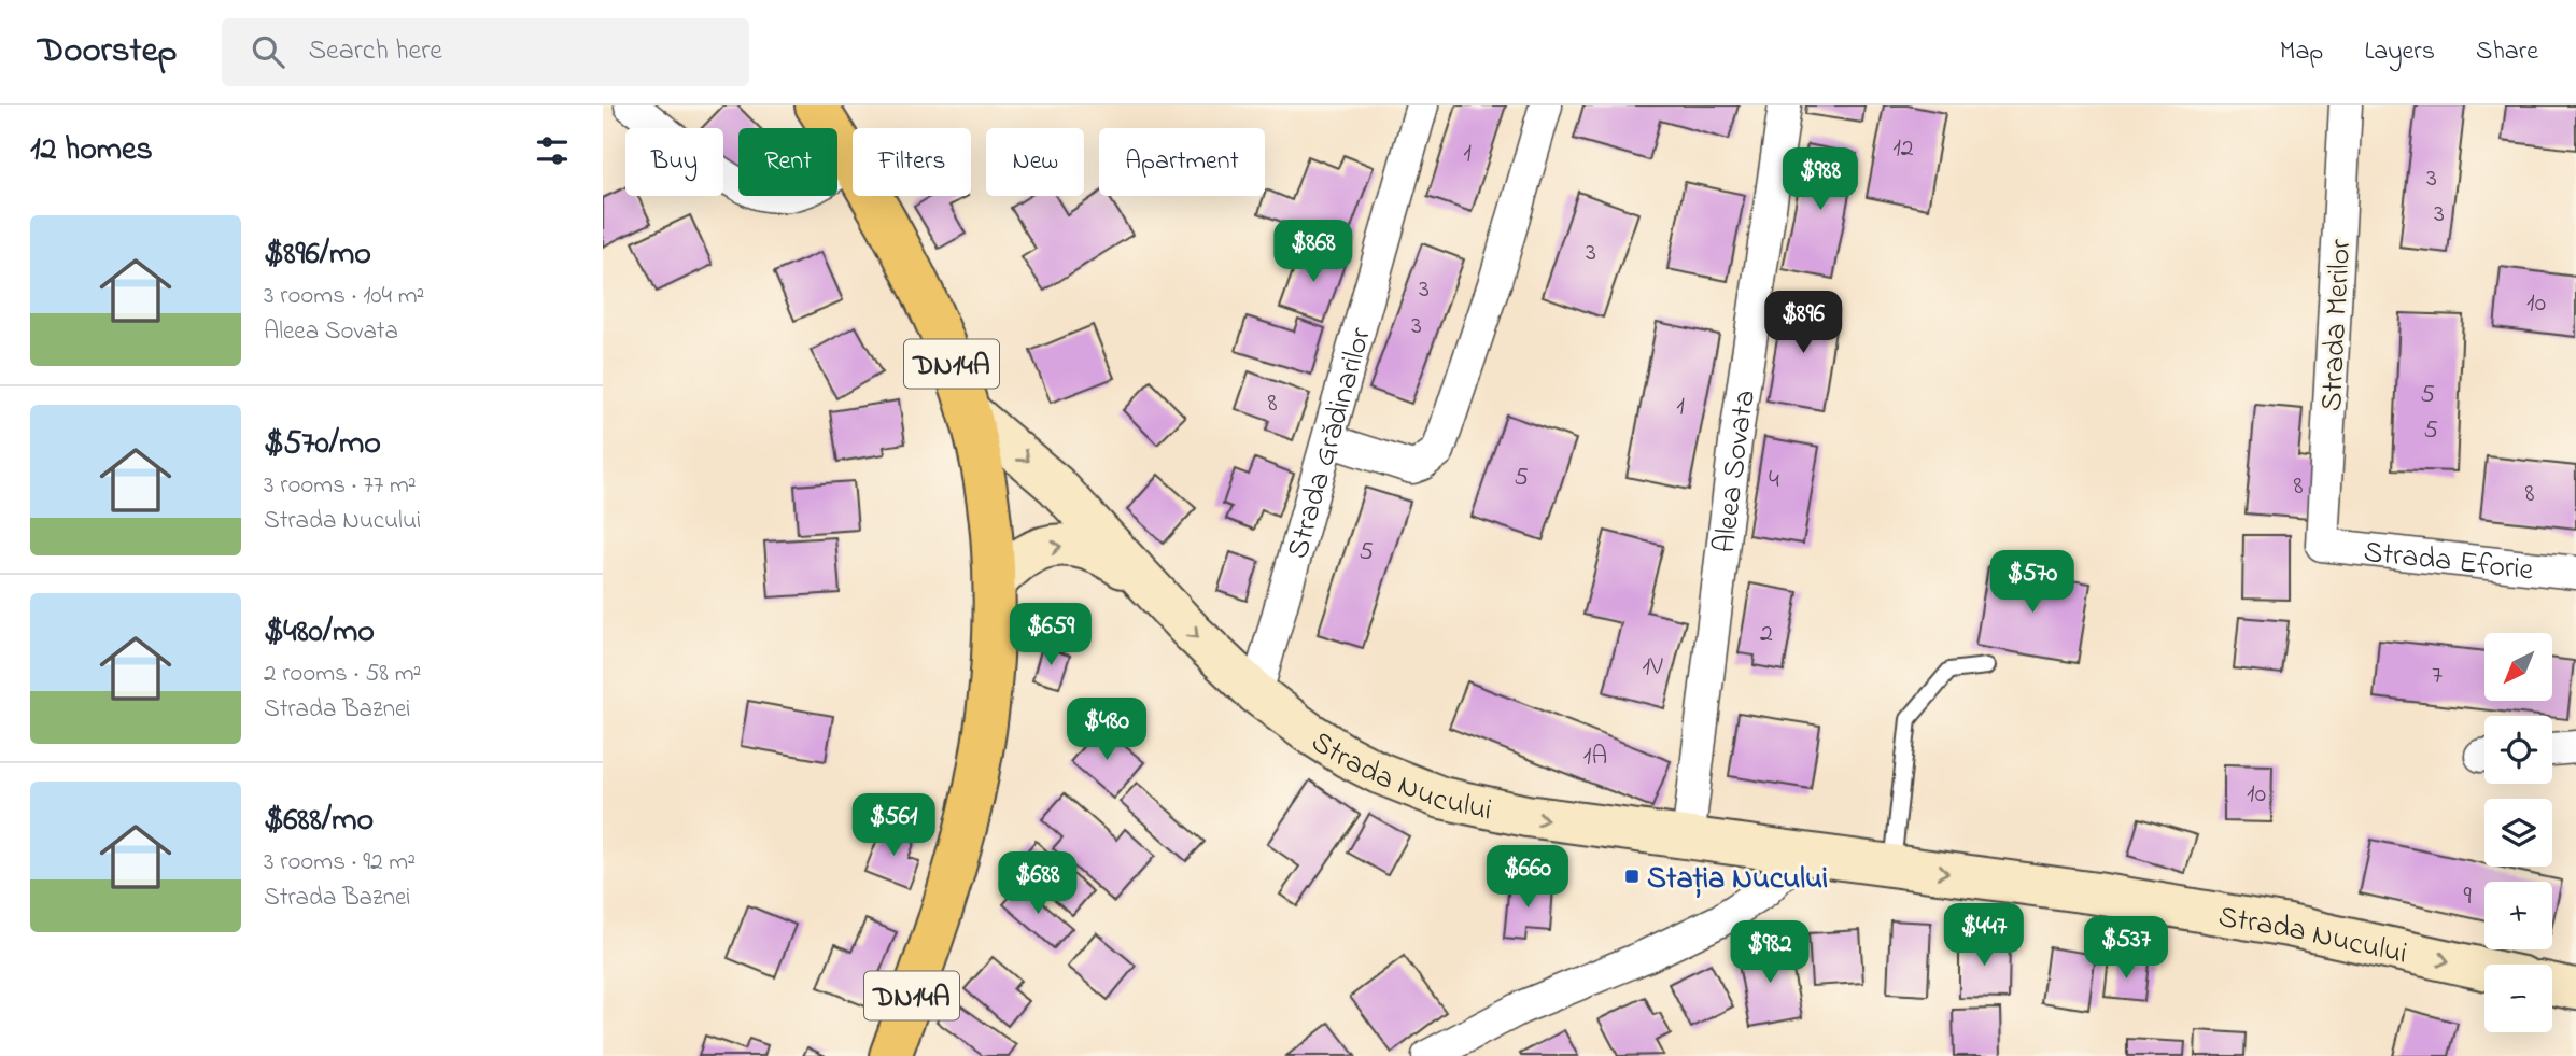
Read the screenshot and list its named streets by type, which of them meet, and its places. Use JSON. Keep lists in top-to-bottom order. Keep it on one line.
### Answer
{"streets":{"main road":["DN14A","Strada Nucului"],"street":["Strada Merilor","Strada Grădinarilor","Aleea Sovata","Strada Eforie"]},"crossings":[["Strada Merilor","Strada Eforie"],["DN14A","Strada Nucului"],["Strada Grădinarilor","Strada Nucului"],["Aleea Sovata","Strada Nucului"]],"one_way":["Strada Nucului"],"places":{"transit":["Stația Nucului"]},"house_numbers":["12","1","3","3","3","3","10","3","5","8","1","5","5","4","8","8","5","2","1V","7","1A","10","9"],"north":"bottom left","page":{"header":"Doorstep","search":"Search here","nav":["Map","Layers","Share"],"heading":"12 homes","chip":["Buy","Rent","Filters","New","Apartment"],"price":["$988","$868","$896","$570","$659","$480","$561","$660","$688","$447","$537","$982"],"list":[{"name":"$896/mo","note":"3 rooms · 104 m² · Aleea Sovata"},{"name":"$570/mo","note":"3 rooms · 77 m² · Strada Nucului"},{"name":"$480/mo","note":"2 rooms · 58 m² · Strada Baznei"},{"name":"$688/mo","note":"3 rooms · 92 m² · Strada Baznei"}],"map_buttons":["+","−"]}}
